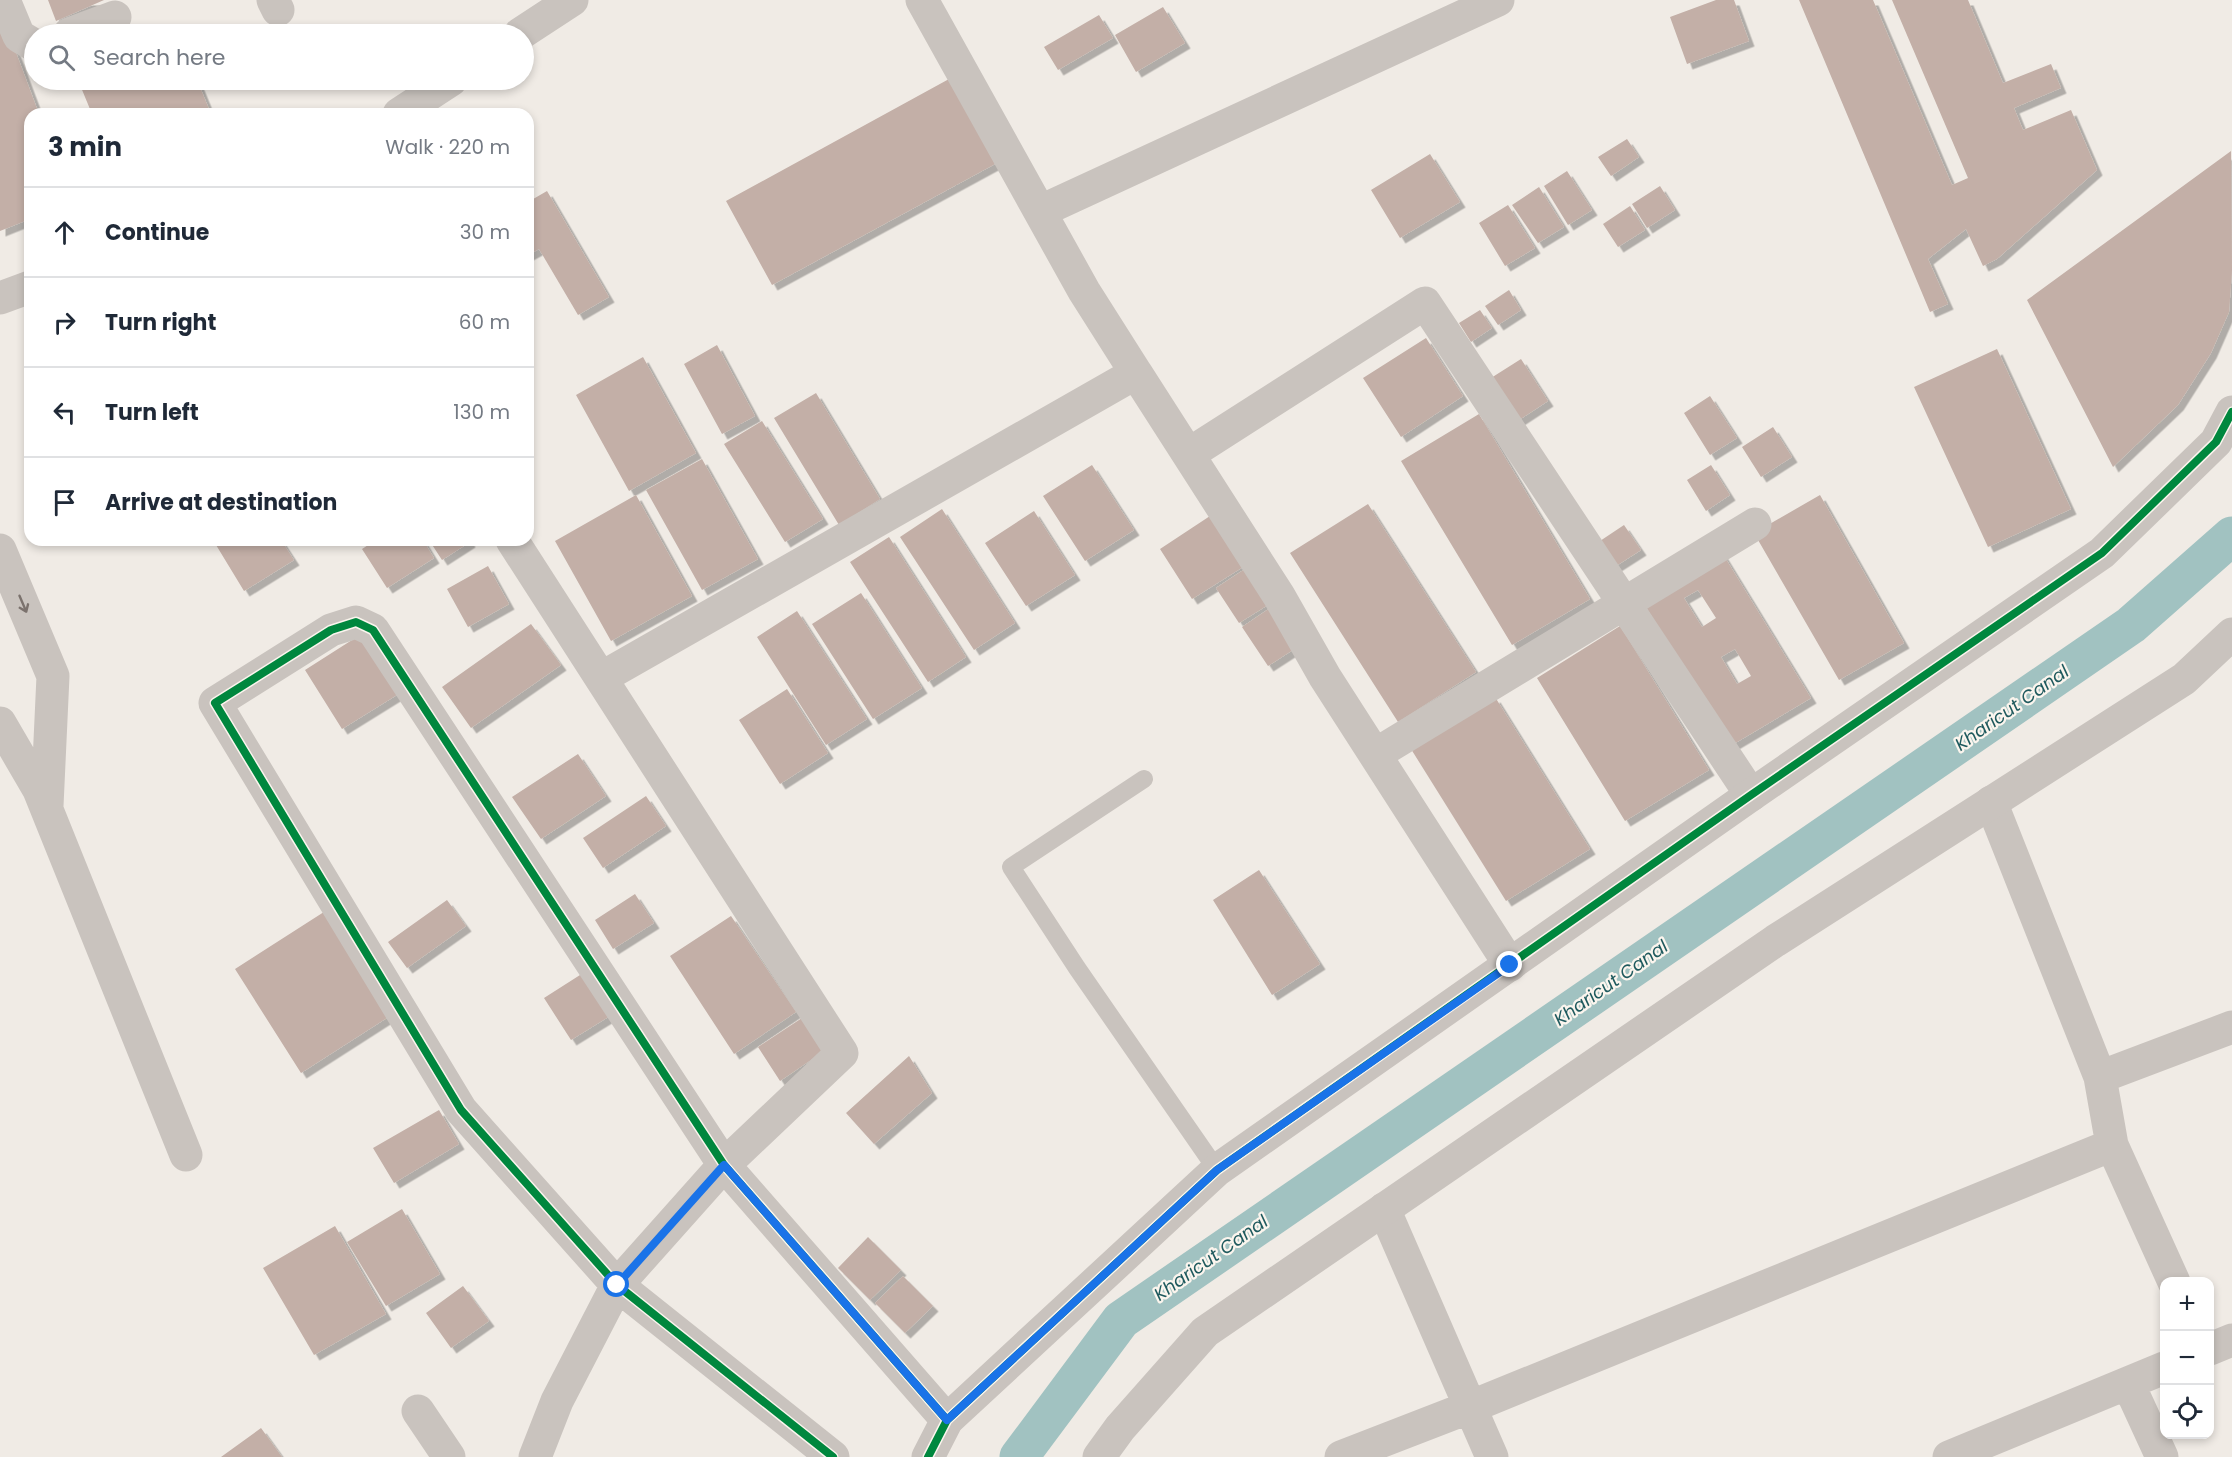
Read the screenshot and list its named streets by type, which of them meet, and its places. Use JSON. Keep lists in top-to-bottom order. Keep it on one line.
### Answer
{"water":["Kharicut Canal"],"page":{"search":"Search here","heading":["3 min","Walk · 220 m"],"list":[["Continue","30 m"],["Turn right","60 m"],["Turn left","130 m"],"Arrive at destination"],"map_buttons":["+","−"]}}
